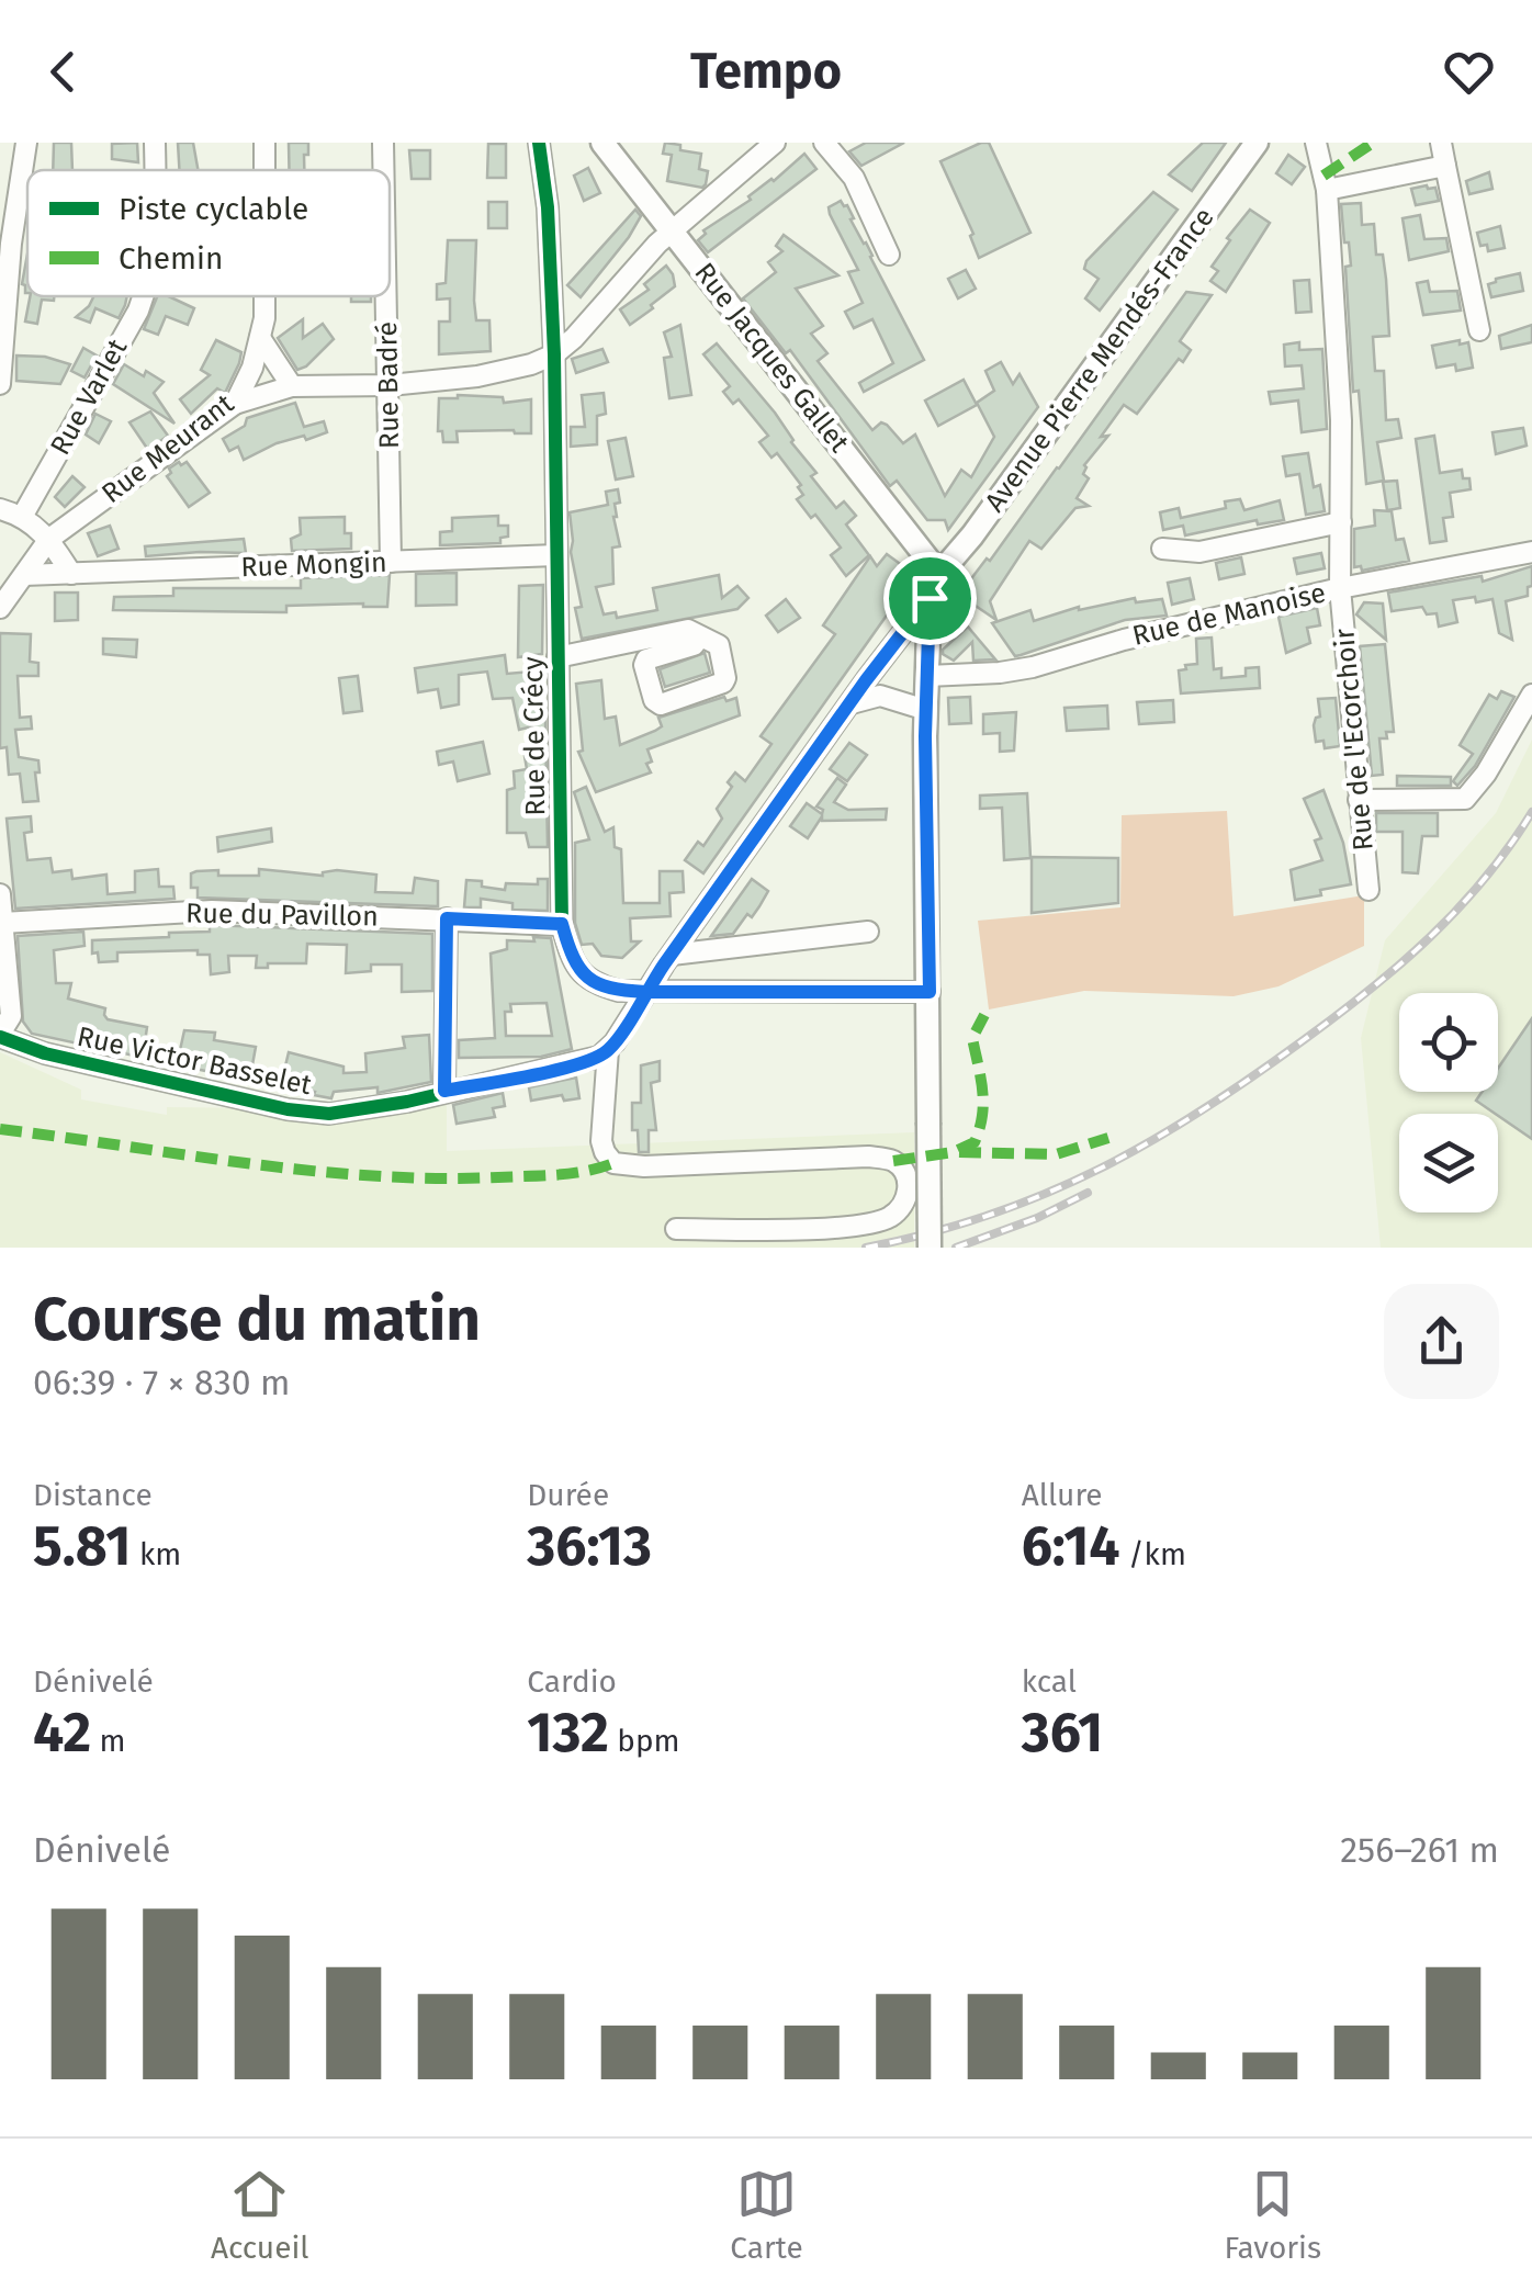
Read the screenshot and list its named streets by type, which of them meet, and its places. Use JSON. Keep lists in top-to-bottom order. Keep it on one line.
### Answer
{"streets":{"main road":["Rue Jacques Gallet","Avenue Pierre Mendés-France"],"street":["Rue Badré","Rue Varlet","Rue Meurant","Rue Mongin","Rue de Manoise","Rue de Crécy","Rue de l'Ecorchoir","Rue du Pavillon","Rue Victor Basselet"]},"crossings":[["Rue Jacques Gallet","Avenue Pierre Mendés-France"],["Rue Badré","Rue Mongin"],["Rue Mongin","Rue de Crécy"],["Rue de Manoise","Rue de l'Ecorchoir"],["Rue de Crécy","Rue du Pavillon"]],"legend":["Piste cyclable","Chemin"],"page":{"header":"Tempo","heading":["Course du matin","06:39 · 7 × 830 m"],"stats":[["Distance","5.81 km"],["Durée","36:13"],["Allure","6:14 /km"],["Dénivelé","42 m"],["Cardio","132 bpm"],["kcal","361"]],"chart":["Dénivelé","256–261 m"],"tabs":["Accueil","Carte","Favoris"]}}
